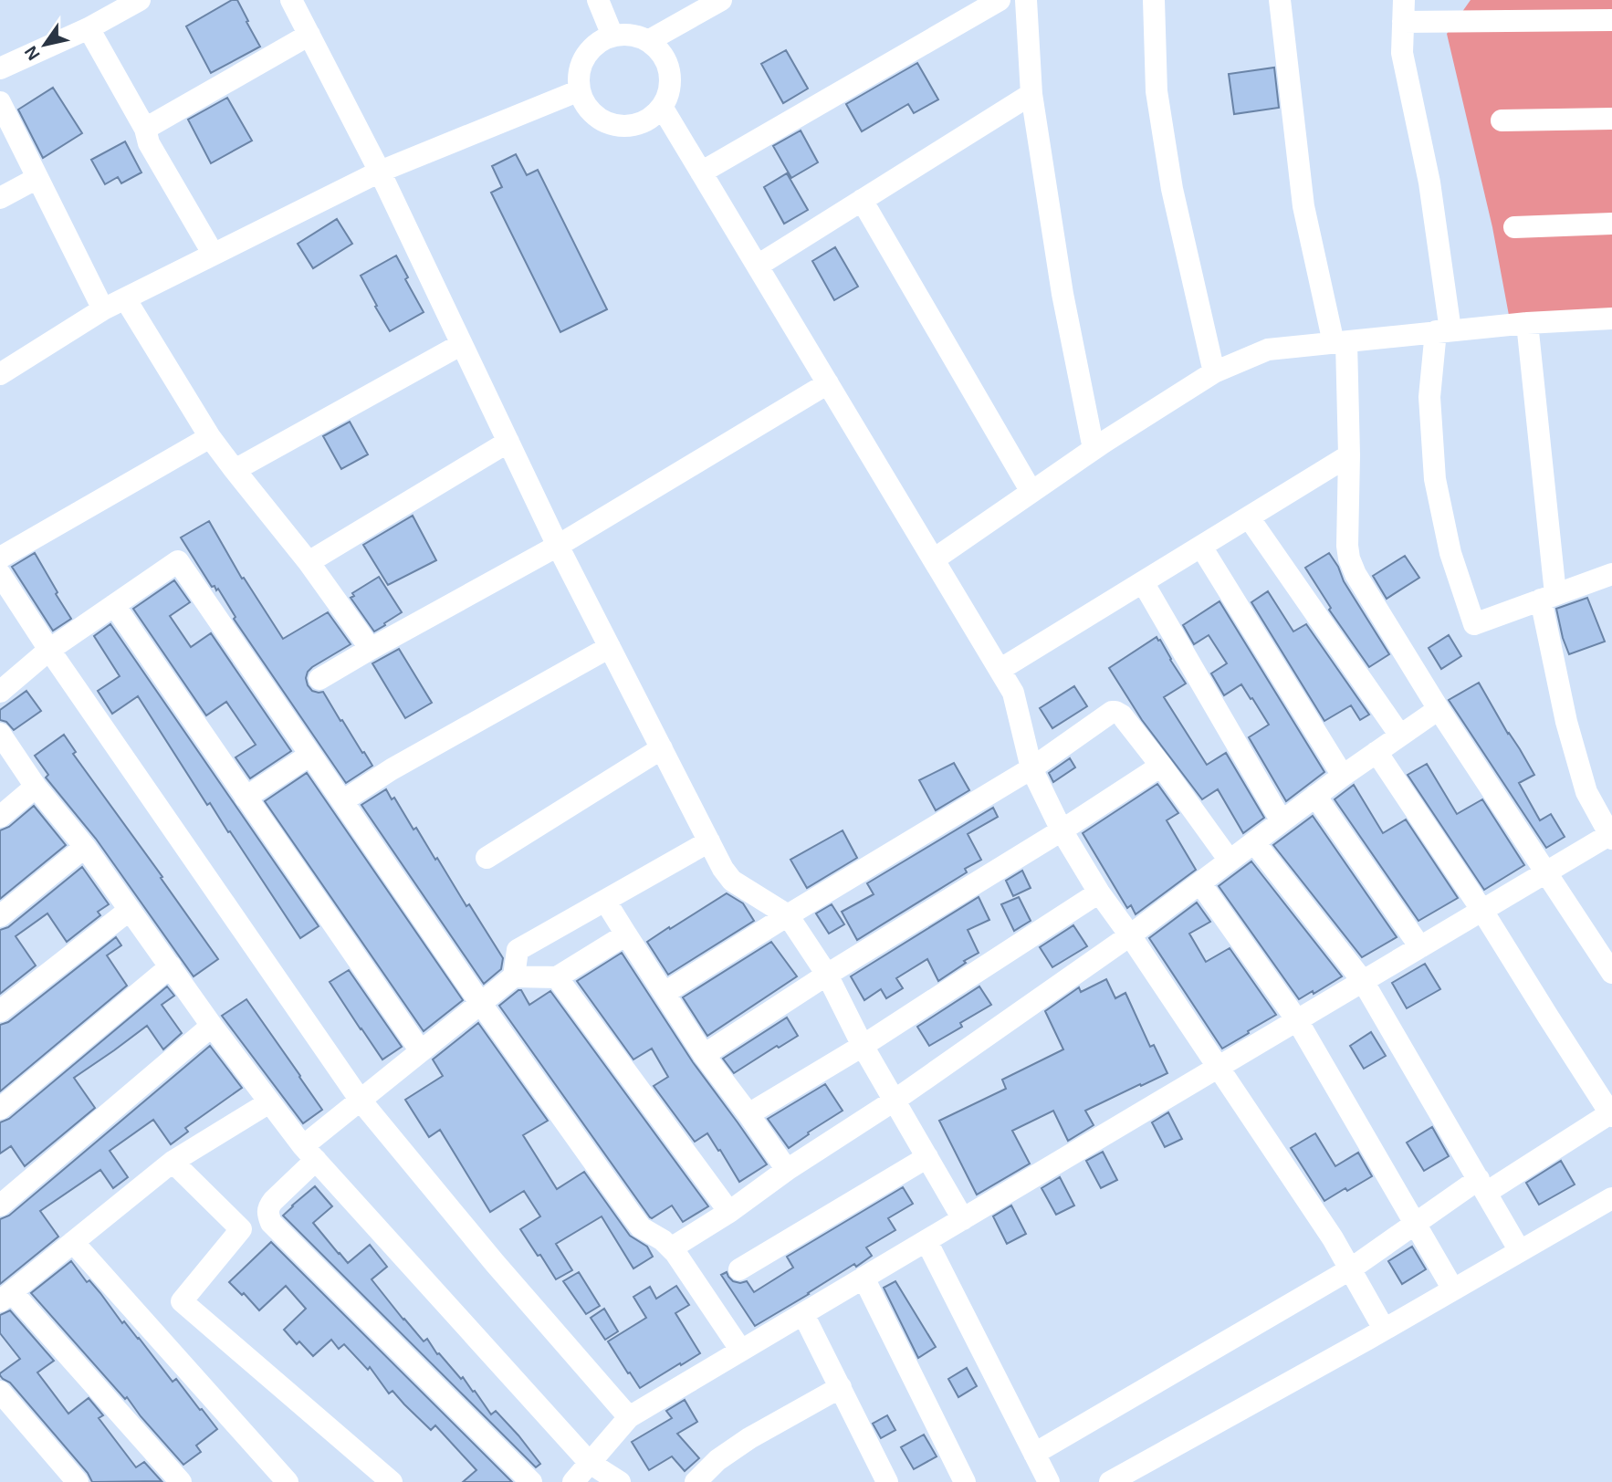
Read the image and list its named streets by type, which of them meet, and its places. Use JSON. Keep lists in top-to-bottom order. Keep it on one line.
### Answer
{"north":"bottom left"}
